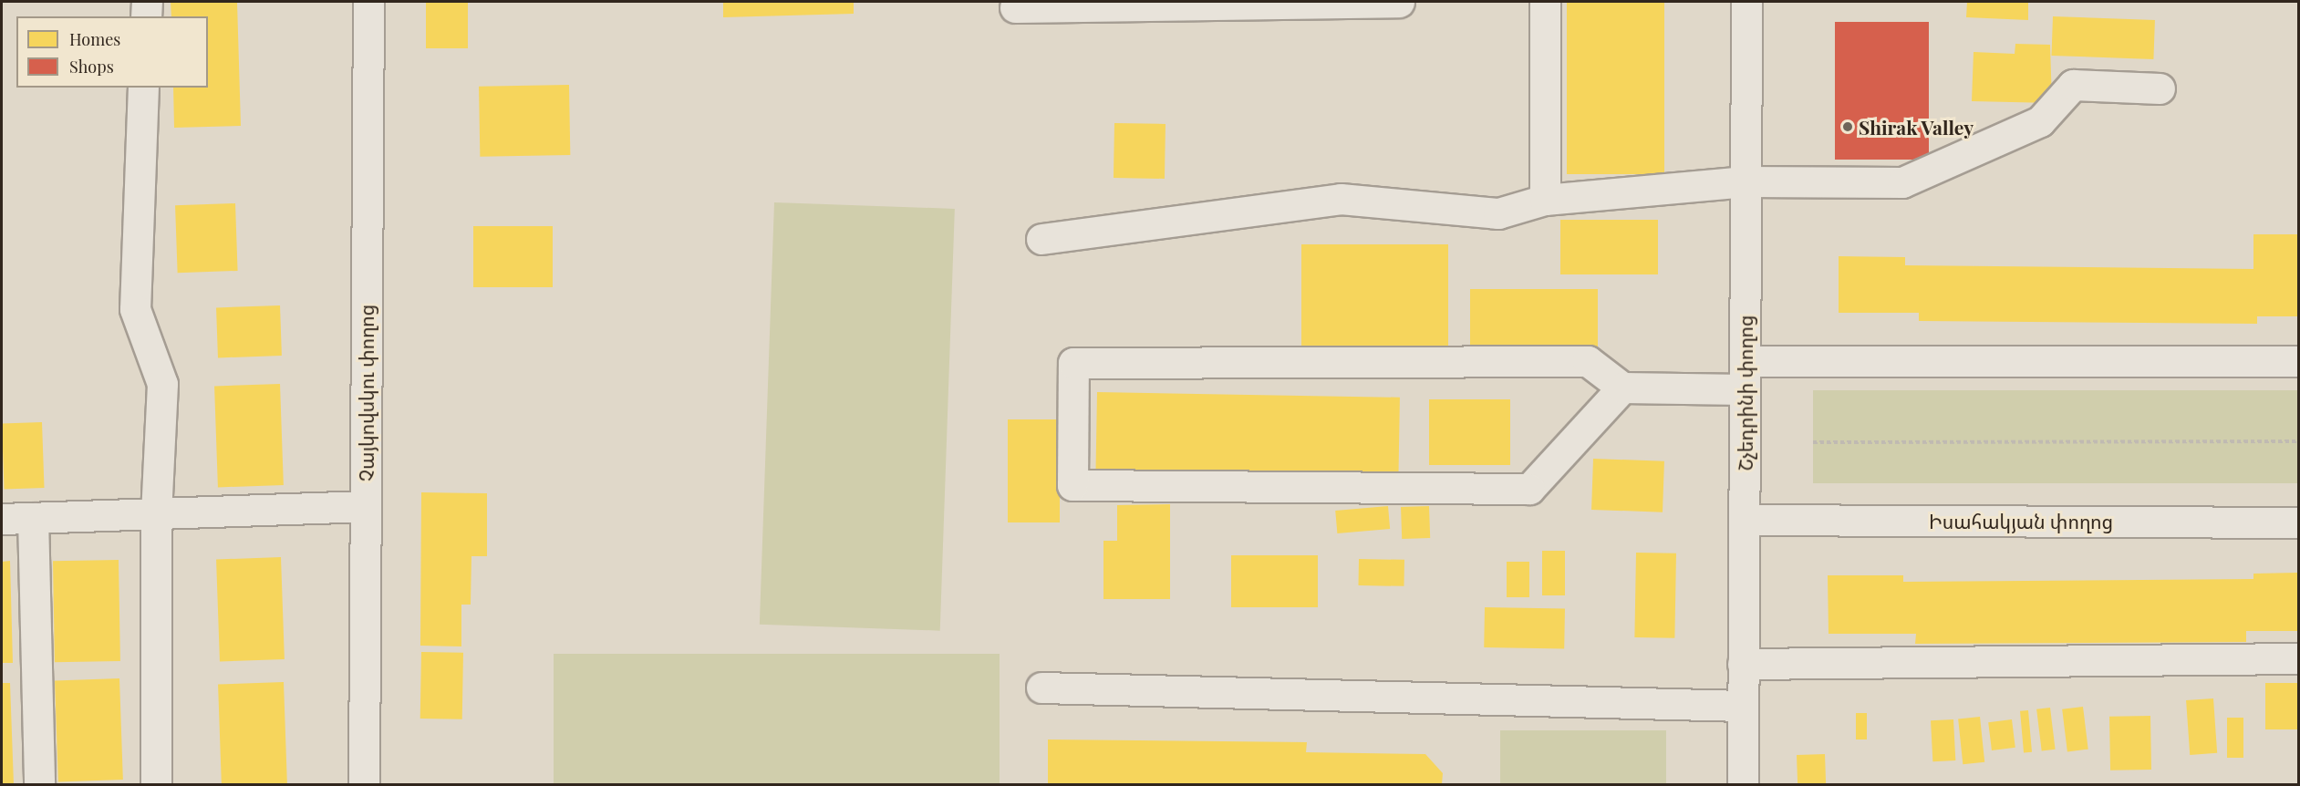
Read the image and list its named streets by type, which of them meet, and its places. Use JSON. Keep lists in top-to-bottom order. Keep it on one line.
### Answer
{"streets":{"street":["Չայկովսկու փողոց","Շչեդրինի փողոց","Իսահակյան փողոց"]},"crossings":[["Շչեդրինի փողոց","Իսահակյան փողոց"]],"places":["Shirak Valley"],"legend":["Homes","Shops"]}
